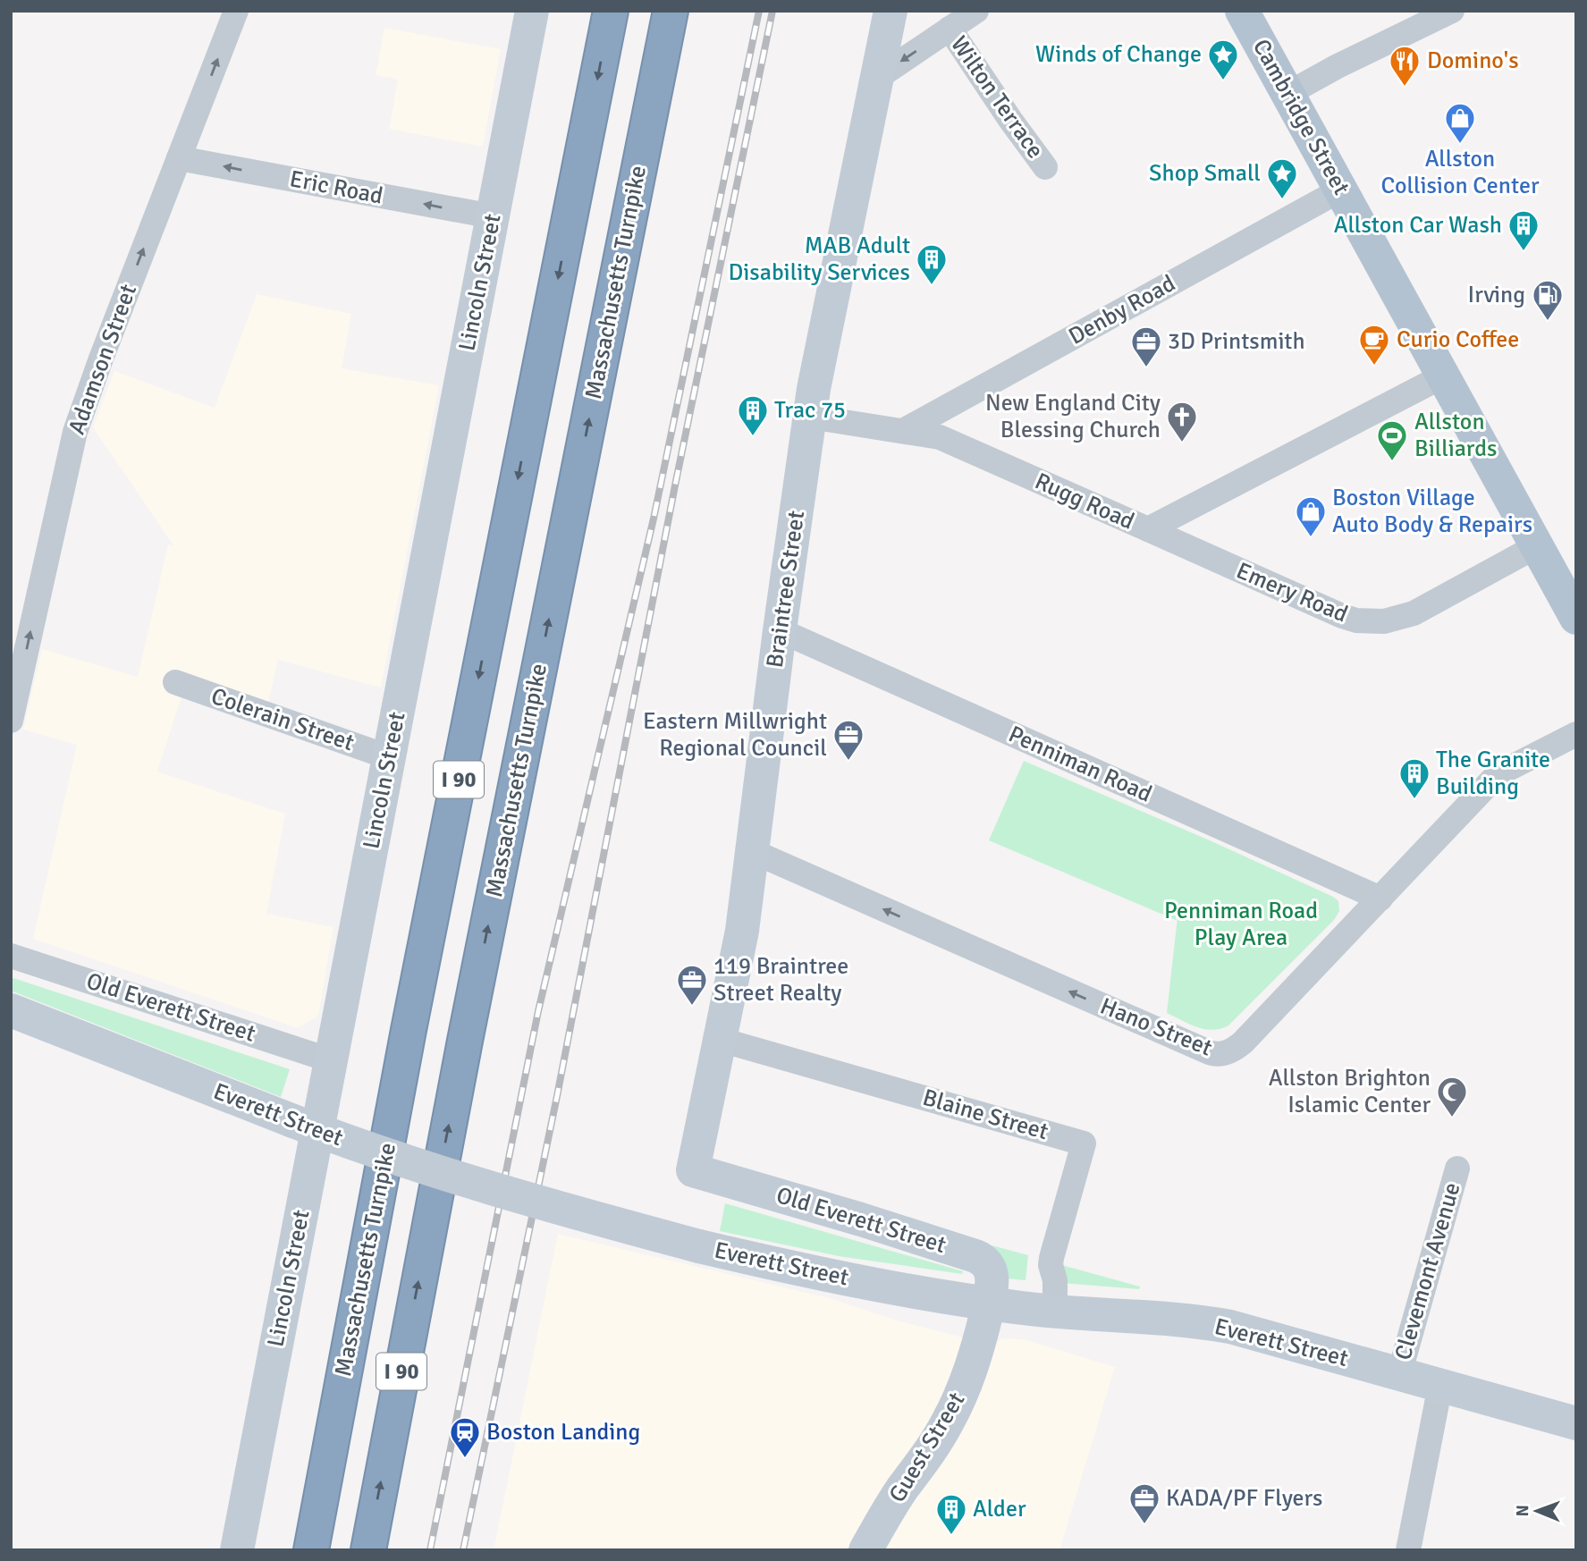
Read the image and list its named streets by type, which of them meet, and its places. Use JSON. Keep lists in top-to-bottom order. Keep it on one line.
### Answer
{"streets":{"highway":["Massachusetts Turnpike","I 90"],"main road":["Cambridge Street"],"street":["Wilton Terrace","Eric Road","Lincoln Street","Denby Road","Adamson Street","Rugg Road","Braintree Street","Emery Road","Colerain Street","Penniman Road","Old Everett Street","Hano Street","Everett Street","Blaine Street","Clevemont Avenue","Guest Street"]},"crossings":[["Cambridge Street","Denby Road"],["Cambridge Street","Rugg Road"],["Cambridge Street","Emery Road"],["Eric Road","Lincoln Street"],["Eric Road","Adamson Street"],["Lincoln Street","Colerain Street"],["Lincoln Street","Old Everett Street"],["Denby Road","Rugg Road"],["Rugg Road","Braintree Street"],["Rugg Road","Emery Road"],["Braintree Street","Penniman Road"],["Braintree Street","Old Everett Street"],["Braintree Street","Hano Street"],["Braintree Street","Blaine Street"],["Penniman Road","Hano Street"],["Old Everett Street","Everett Street"],["Old Everett Street","Guest Street"],["Everett Street","Blaine Street"],["Everett Street","Clevemont Avenue"],["Everett Street","Guest Street"]],"one_way":["Eric Road","Adamson Street","Hano Street"],"parks":["Penniman Road Play Area"],"places":{"place":["Winds of Change","Shop Small"],"restaurant":["Domino's"],"shop":["Allston Collision Center","Boston Village Auto Body & Repairs"],"building":["Allston Car Wash","MAB Adult Disability Services","Trac 75","The Granite Building","Alder"],"fuel station":["Irving"],"cafe":["Curio Coffee"],"office":["3D Printsmith","Eastern Millwright Regional Council","119 Braintree Street Realty","KADA/PF Flyers"],"church":["New England City Blessing Church"],"sports":["Allston Billiards"],"mosque":["Allston Brighton Islamic Center"],"station":["Boston Landing"]},"north":"left"}
